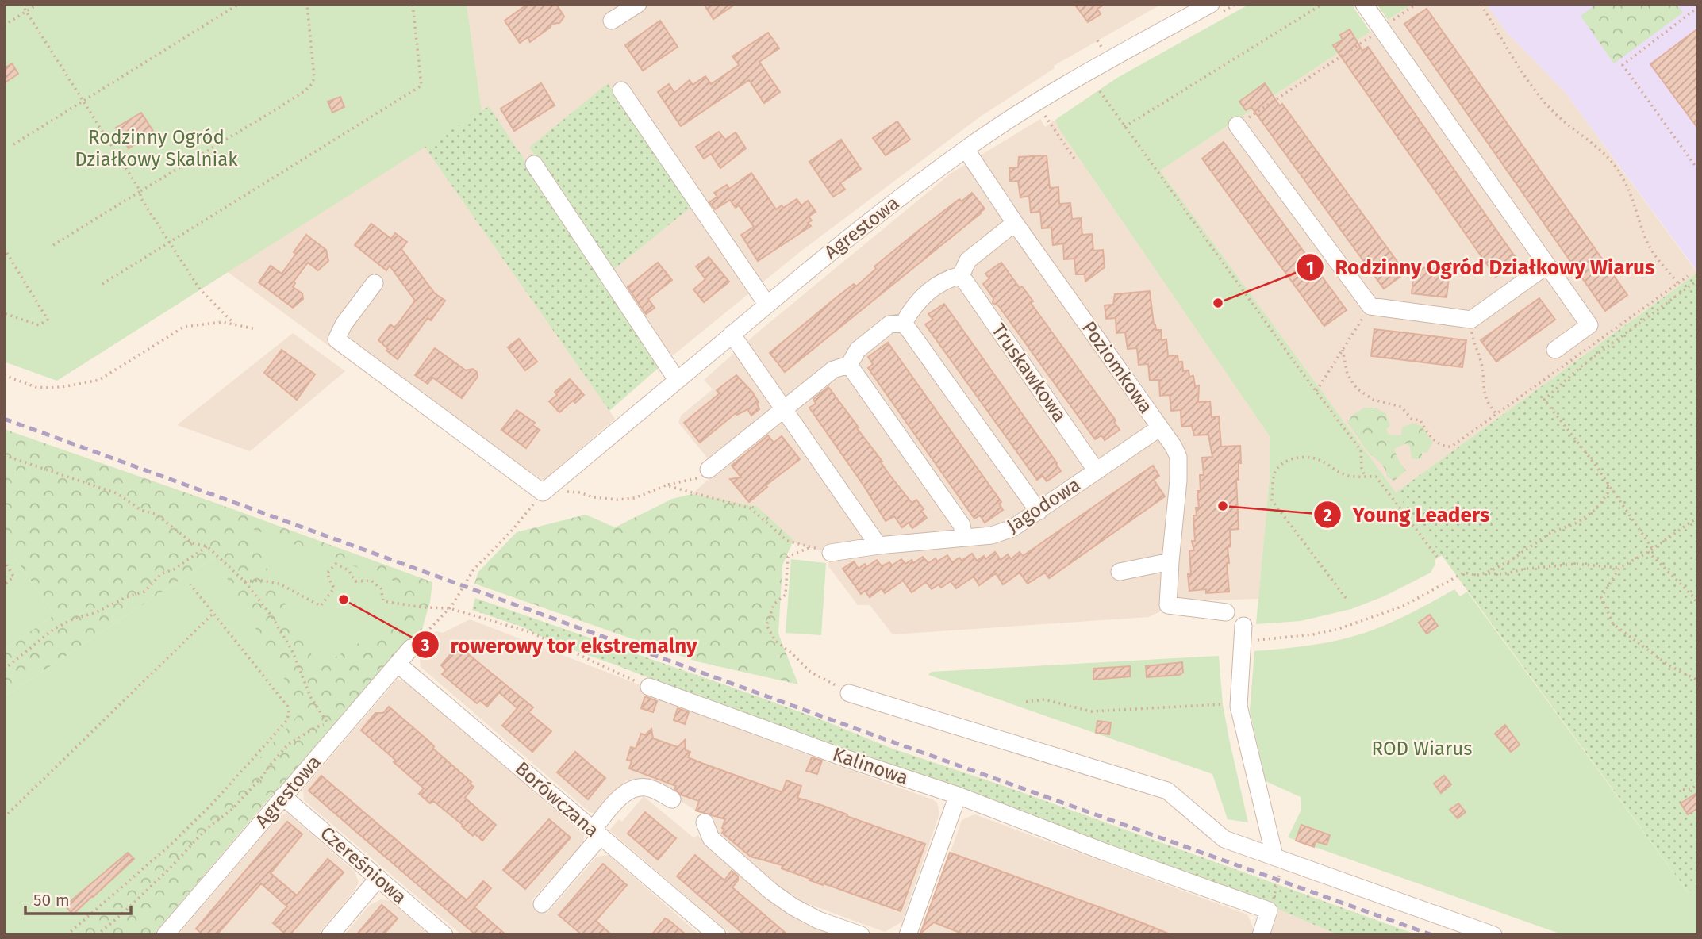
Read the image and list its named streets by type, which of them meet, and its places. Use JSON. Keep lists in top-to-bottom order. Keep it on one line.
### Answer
{"streets":{"street":["Agrestowa","Poziomkowa","Truskawkowa","Jagodowa","Kalinowa","Borówczana","Czereśniowa"]},"crossings":[["Agrestowa","Poziomkowa"],["Agrestowa","Borówczana"],["Agrestowa","Czereśniowa"],["Poziomkowa","Jagodowa"],["Truskawkowa","Jagodowa"]],"parks":["Rodzinny Ogród Działkowy Skalniak","ROD Wiarus"],"places":["Rodzinny Ogród Działkowy Wiarus","Young Leaders","rowerowy tor ekstremalny"],"scale_bar":"50 m"}
